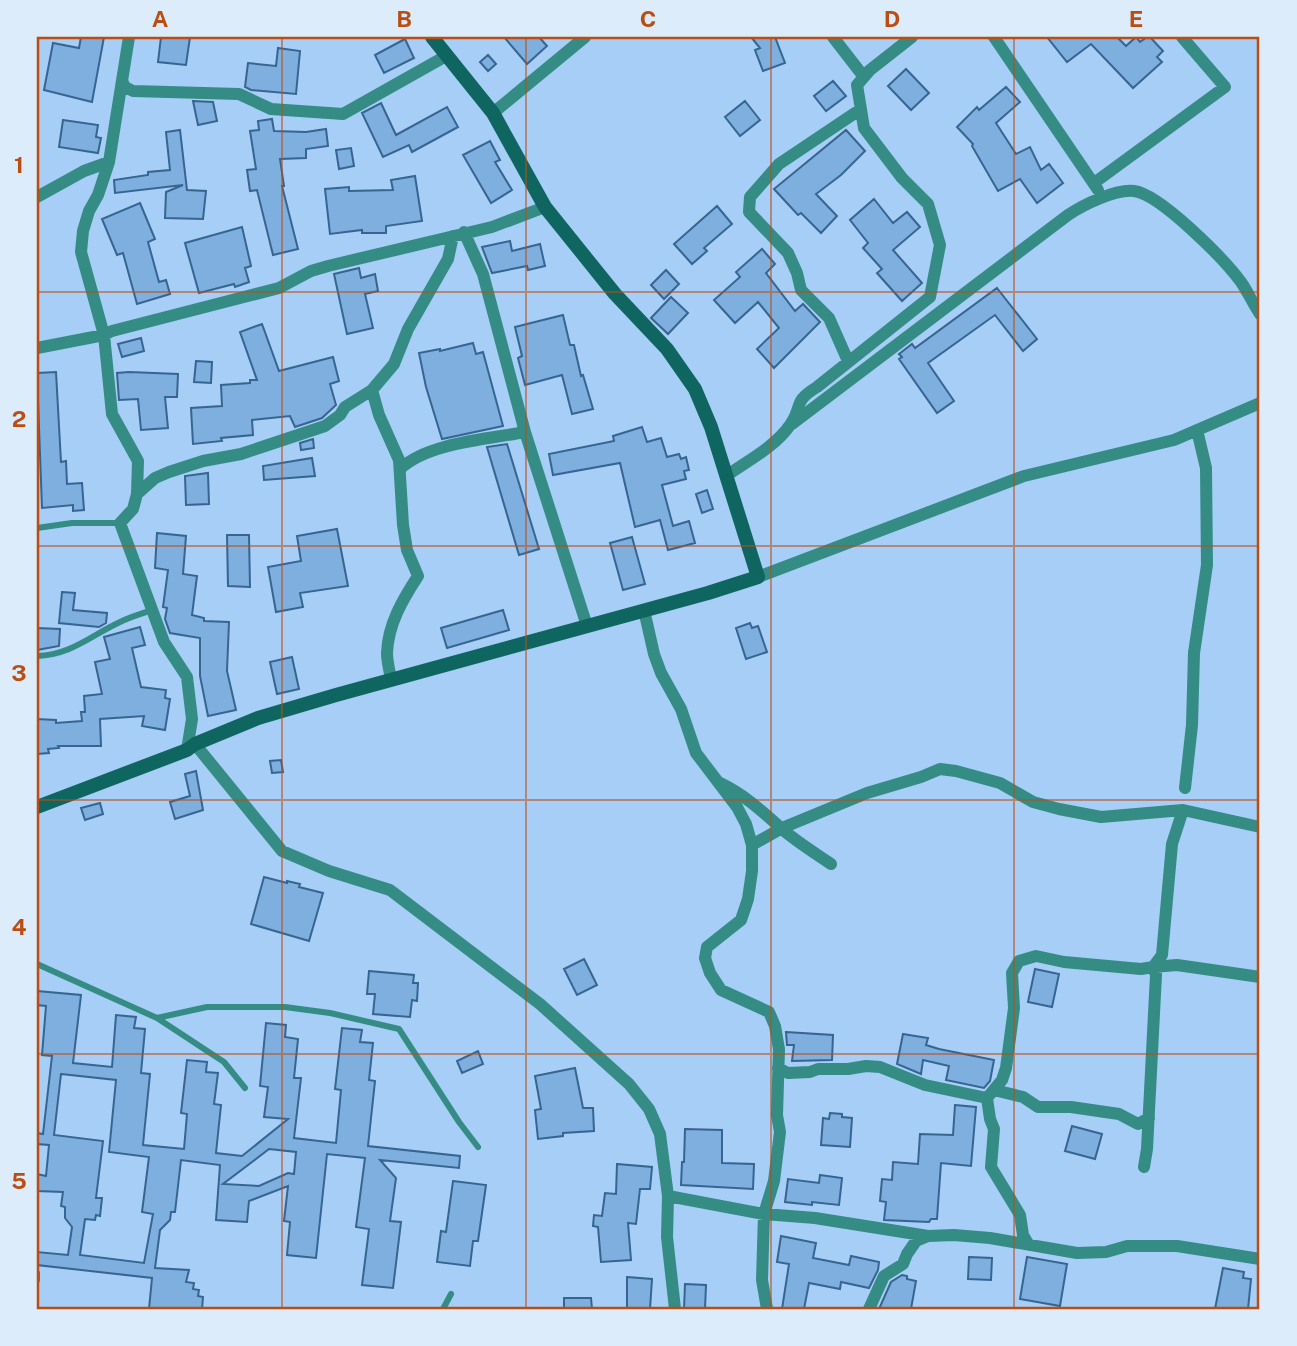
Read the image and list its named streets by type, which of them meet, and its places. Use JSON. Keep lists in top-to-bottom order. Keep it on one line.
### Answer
{"grid":{"columns":["A","B","C","D","E"],"rows":["1","2","3","4","5"]}}
